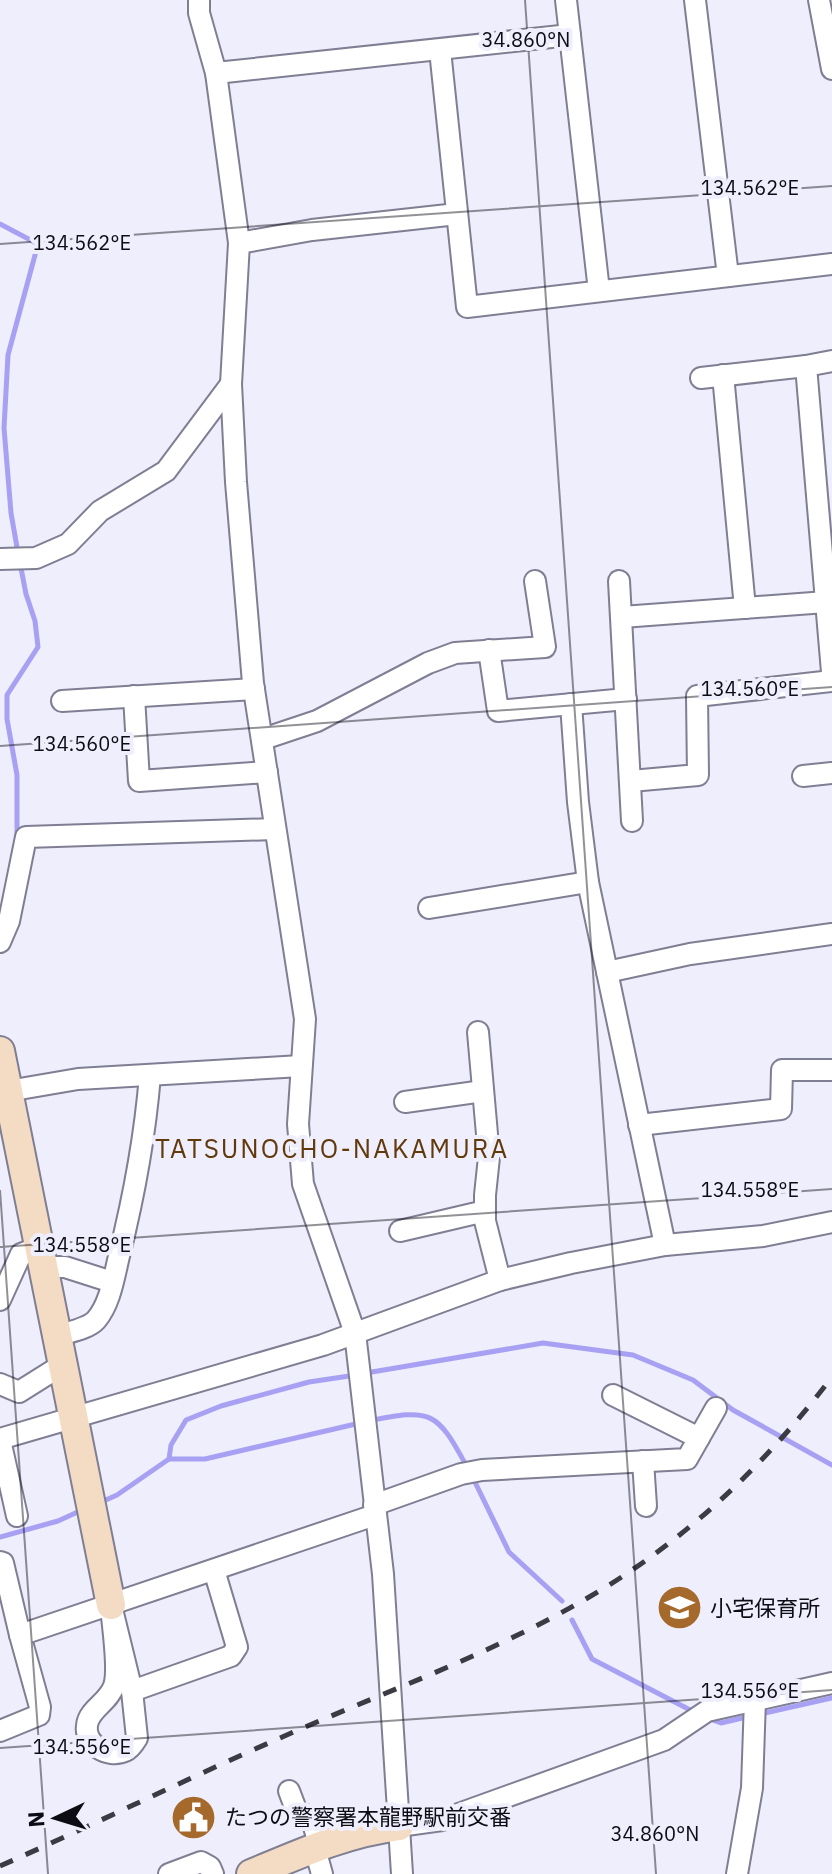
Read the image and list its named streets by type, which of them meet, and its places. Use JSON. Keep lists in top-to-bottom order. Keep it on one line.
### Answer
{"districts":["TATSUNOCHO-NAKAMURA"],"places":{"school or university":["小宅保育所"],"public building":["たつの警察署本龍野駅前交番"]},"north":"left","coordinates":["34.860°N","134.562°E","134.560°E","134.558°E","134.556°E"]}
